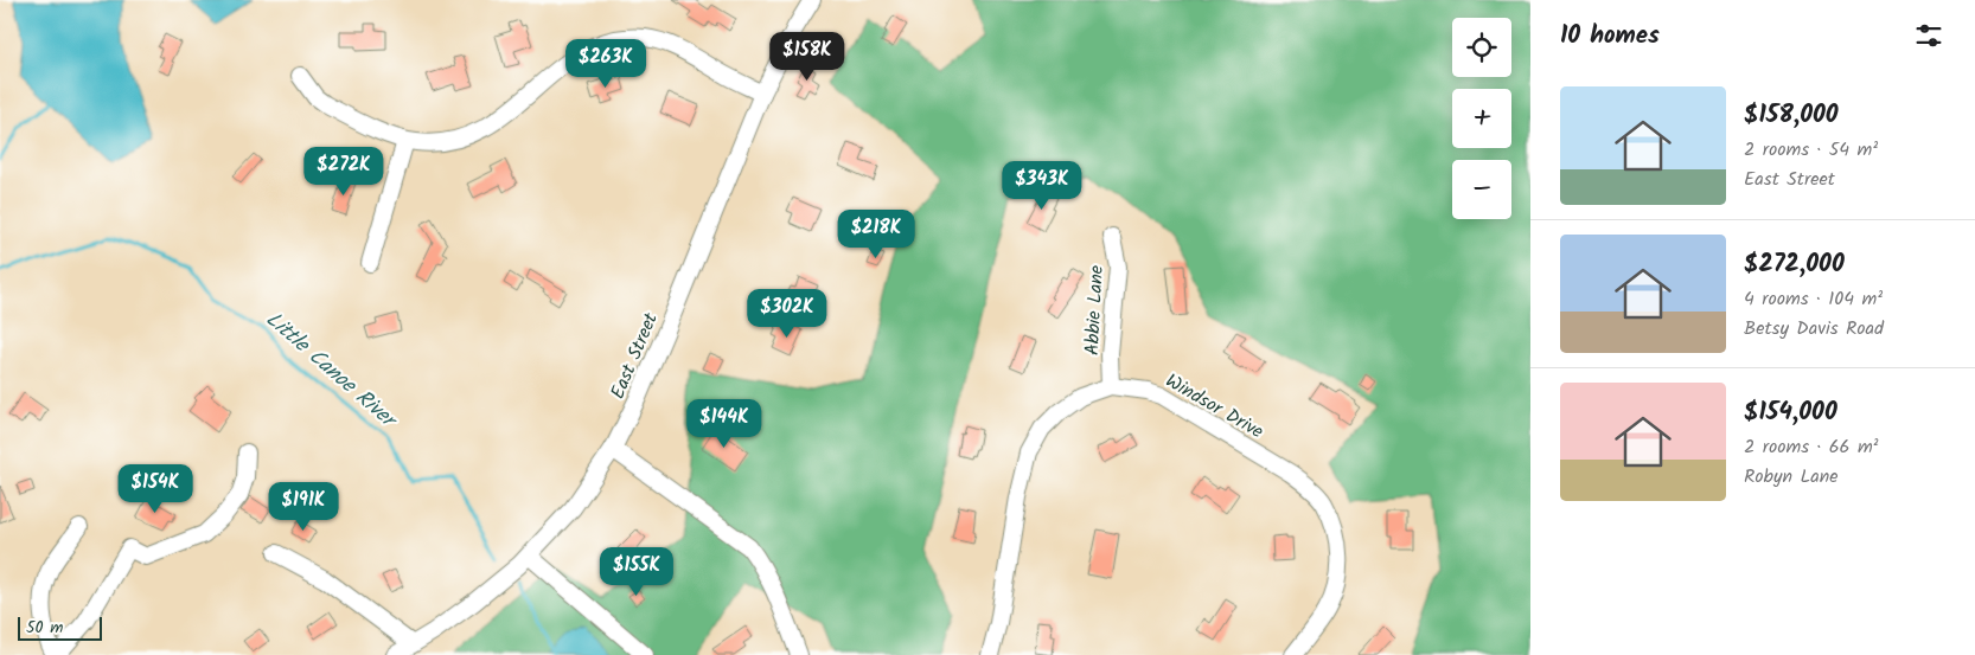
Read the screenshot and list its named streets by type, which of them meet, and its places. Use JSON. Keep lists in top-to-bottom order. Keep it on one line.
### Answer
{"streets":{"street":["Abbie Lane","East Street","Windsor Drive"]},"crossings":[["Abbie Lane","Windsor Drive"]],"water":["Little Canoe River"],"scale_bar":"50 m","page":{"heading":"10 homes","map_buttons":["+","−"],"price":["$158K","$263K","$272K","$343K","$218K","$302K","$144K","$154K","$191K","$155K"],"list":[{"name":"$158,000","note":"2 rooms · 54 m² · East Street"},{"name":"$272,000","note":"4 rooms · 104 m² · Betsy Davis Road"},{"name":"$154,000","note":"2 rooms · 66 m² · Robyn Lane"}],"scale":"50 m"}}
